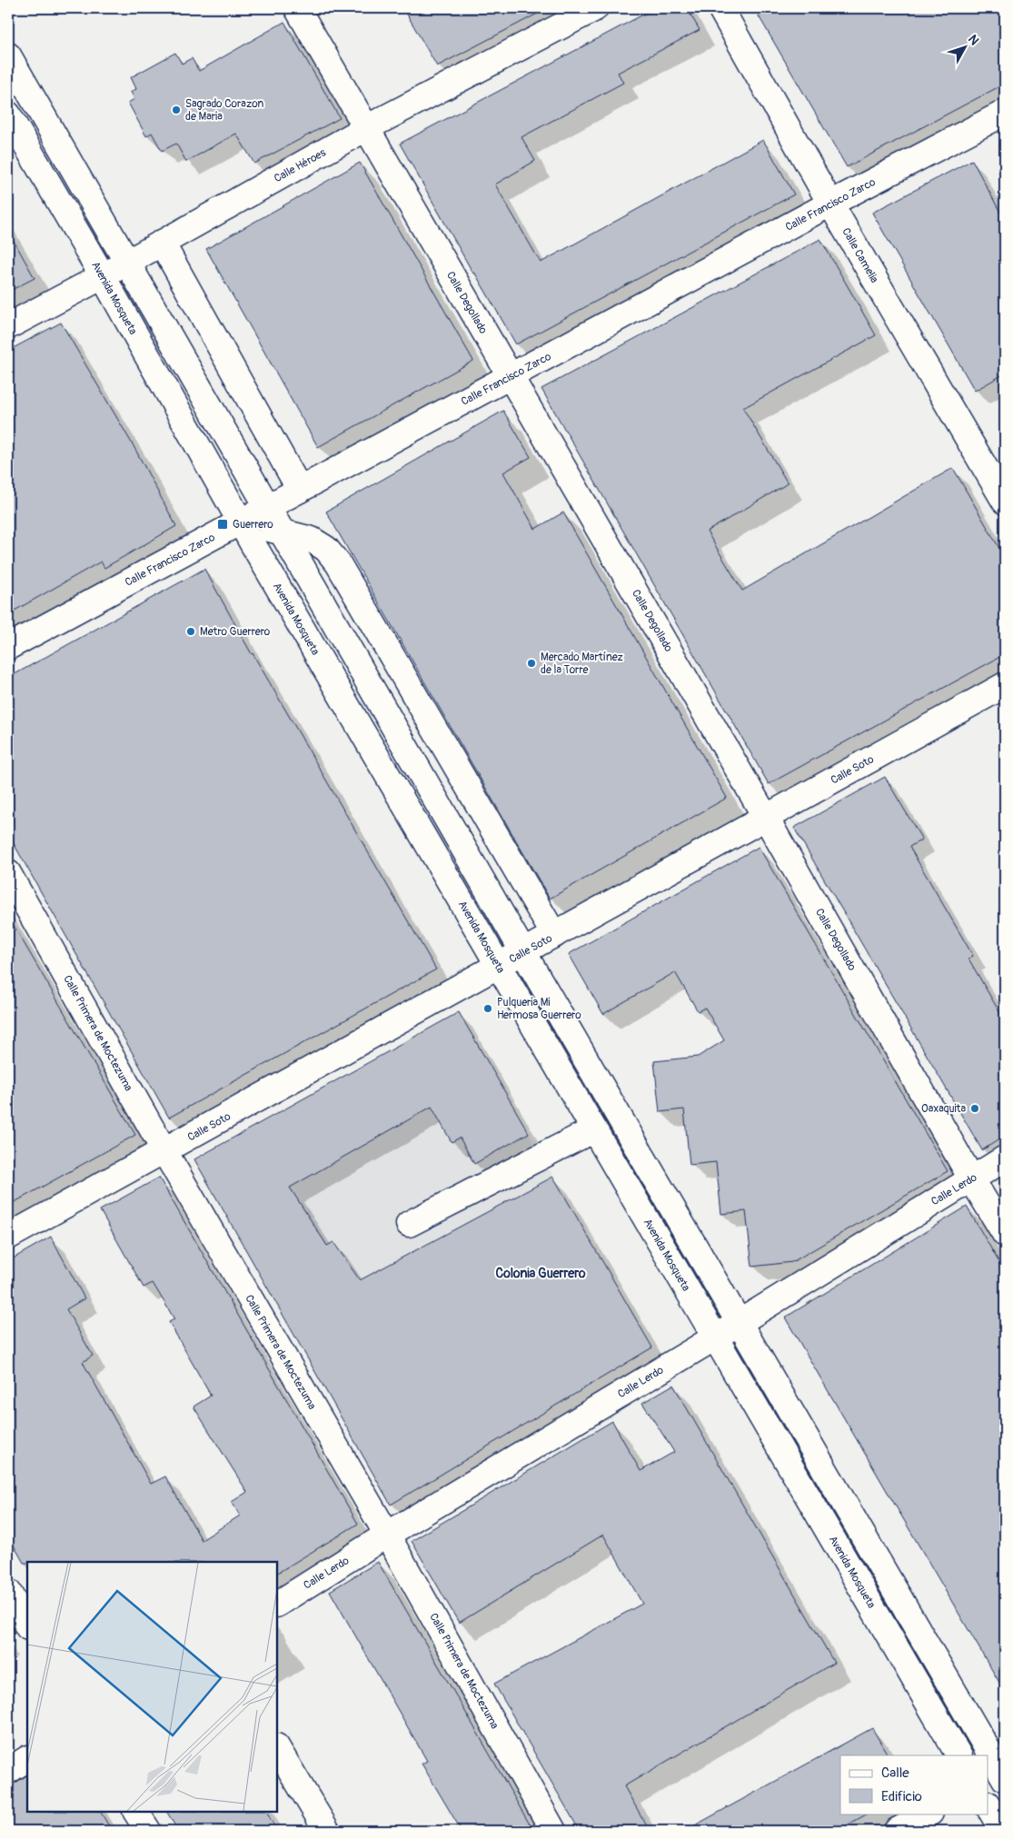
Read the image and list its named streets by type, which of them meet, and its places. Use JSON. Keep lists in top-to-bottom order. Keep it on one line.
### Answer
{"streets":{"street":["Calle Héroes","Calle Francisco Zarco","Calle Camelia","Avenida Mosqueta","Calle Degollado","Calle Soto","Calle Primera de Moctezuma","Calle Lerdo"]},"crossings":[["Calle Héroes","Avenida Mosqueta"],["Calle Héroes","Calle Degollado"],["Calle Francisco Zarco","Calle Camelia"],["Calle Francisco Zarco","Avenida Mosqueta"],["Calle Francisco Zarco","Calle Degollado"],["Avenida Mosqueta","Calle Soto"],["Avenida Mosqueta","Calle Lerdo"],["Calle Degollado","Calle Soto"],["Calle Degollado","Calle Lerdo"],["Calle Soto","Calle Primera de Moctezuma"],["Calle Primera de Moctezuma","Calle Lerdo"]],"districts":["Colonia Guerrero"],"places":{"other":["Sagrado Corazon de Maria","Metro Guerrero","Mercado Martínez de la Torre","Pulqueria Mi Hermosa Guerrero","Oaxaquita"],"transit":["Guerrero"]},"legend":["Calle","Edificio"],"north":"top right"}
